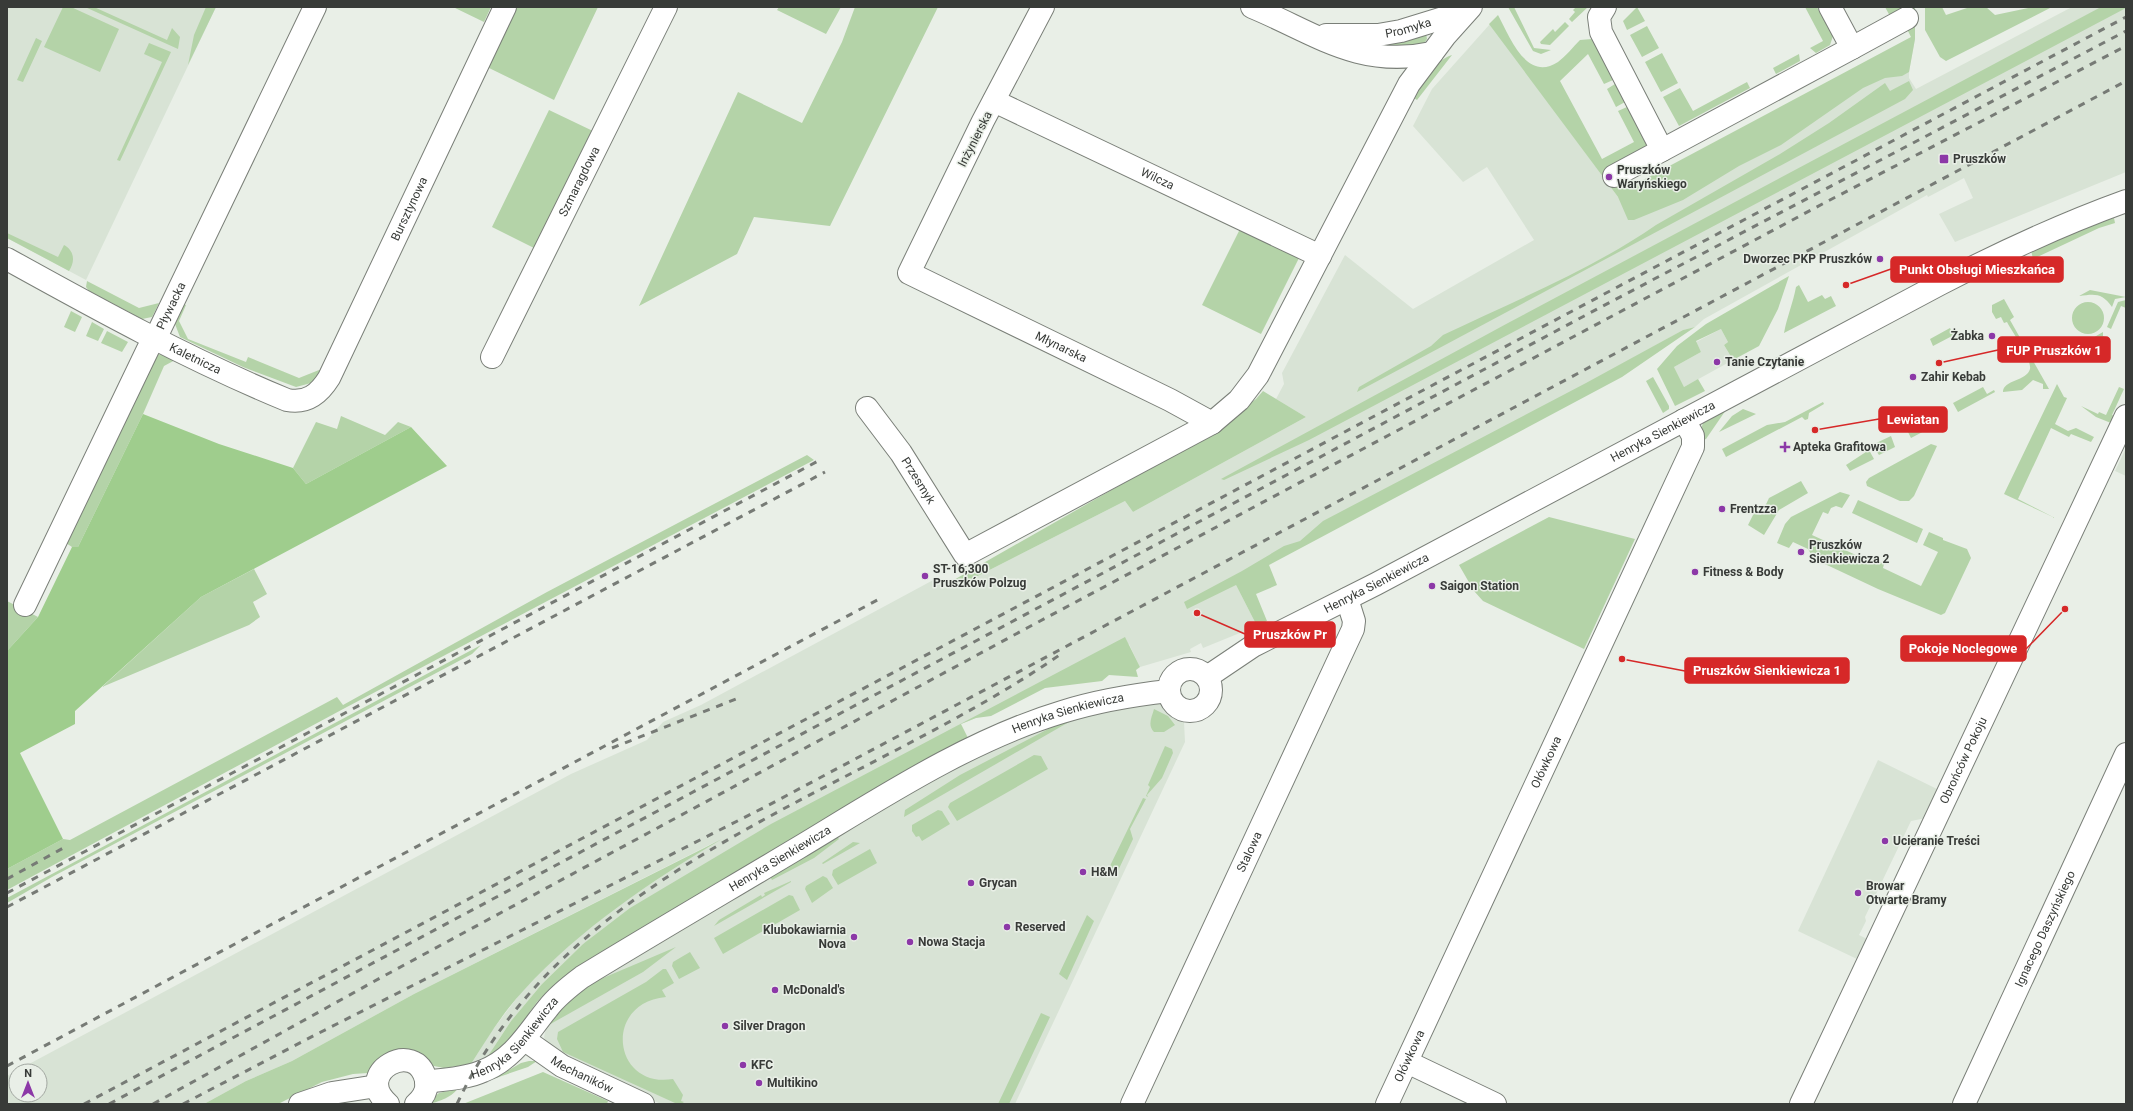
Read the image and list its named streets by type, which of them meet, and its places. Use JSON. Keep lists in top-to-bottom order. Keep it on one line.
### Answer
{"streets":{"street":["Promyka","Inżynierska","Wilcza","Szmaragdowa","Bursztynowa","Pływacka","Młynarska","Kaletnicza","Henryka Sienkiewicza","Przesmyk","Obrońców Pokoju","Ołówkowa","Stalowa","Ignacego Daszyńskiego","Mechaników"]},"crossings":[["Inżynierska","Wilcza"],["Inżynierska","Młynarska"],["Bursztynowa","Kaletnicza"],["Pływacka","Kaletnicza"],["Młynarska","Przesmyk"],["Henryka Sienkiewicza","Ołówkowa"],["Henryka Sienkiewicza","Stalowa"],["Henryka Sienkiewicza","Mechaników"]],"places":{"transit":["Pruszków"],"other":["Pruszków Waryńskiego","Dworzec PKP Pruszków","Punkt Obsługi Mieszkańca","Żabka","Tanie Czytanie","FUP Pruszków 1","Zahir Kebab","Lewiatan","Frentzza","Pruszków Sienkiewicza 2","Fitness & Body","ST-16,300 Pruszków Polzug","Saigon Station","Pokoje Noclegowe","Pruszków Pr","Pruszków Sienkiewicza 1","Ucieranie Treści","H&M","Grycan","Browar Otwarte Bramy","Reserved","Klubokawiarnia Nova","Nowa Stacja","McDonald's","Silver Dragon","KFC","Multikino"],"health":["Apteka Grafitowa"]},"north":"top"}
